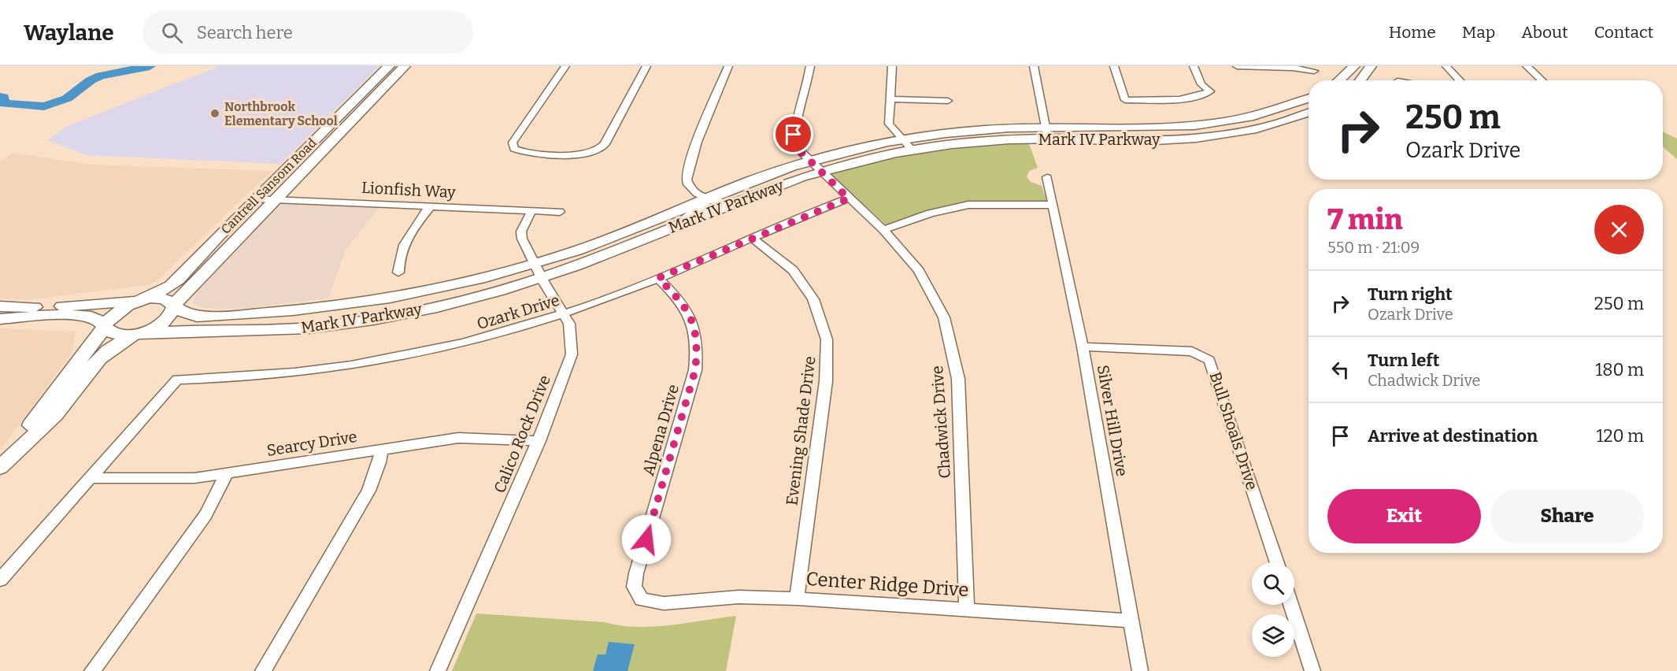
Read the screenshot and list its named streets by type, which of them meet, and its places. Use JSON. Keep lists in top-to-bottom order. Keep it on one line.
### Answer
{"streets":{"main road":["Mark IV Parkway","Cantrell Sansom Road"],"street":["Lionfish Way","Ozark Drive","Silver Hill Drive","Chadwick Drive","Alpena Drive","Evening Shade Drive","Bull Shoals Drive","Calico Rock Drive","Searcy Drive","Center Ridge Drive"]},"crossings":[["Mark IV Parkway","Cantrell Sansom Road"],["Mark IV Parkway","Chadwick Drive"],["Mark IV Parkway","Calico Rock Drive"],["Cantrell Sansom Road","Lionfish Way"],["Lionfish Way","Calico Rock Drive"],["Ozark Drive","Chadwick Drive"],["Ozark Drive","Alpena Drive"],["Ozark Drive","Evening Shade Drive"],["Ozark Drive","Calico Rock Drive"],["Ozark Drive","Searcy Drive"],["Silver Hill Drive","Bull Shoals Drive"],["Silver Hill Drive","Center Ridge Drive"],["Chadwick Drive","Center Ridge Drive"],["Alpena Drive","Center Ridge Drive"],["Evening Shade Drive","Center Ridge Drive"],["Calico Rock Drive","Searcy Drive"]],"places":["Northbrook Elementary School"],"page":{"header":"Waylane","search":"Search here","nav":["Home","Map","About","Contact"],"turn":["250 m","Ozark Drive"],"heading":["7 min","550 m · 21:09"],"list":[{"name":"Turn right","note":"Ozark Drive","value":"250 m"},{"name":"Turn left","note":"Chadwick Drive","value":"180 m"},{"name":"Arrive at destination","value":"120 m"}],"buttons":["Exit","Share"]}}
